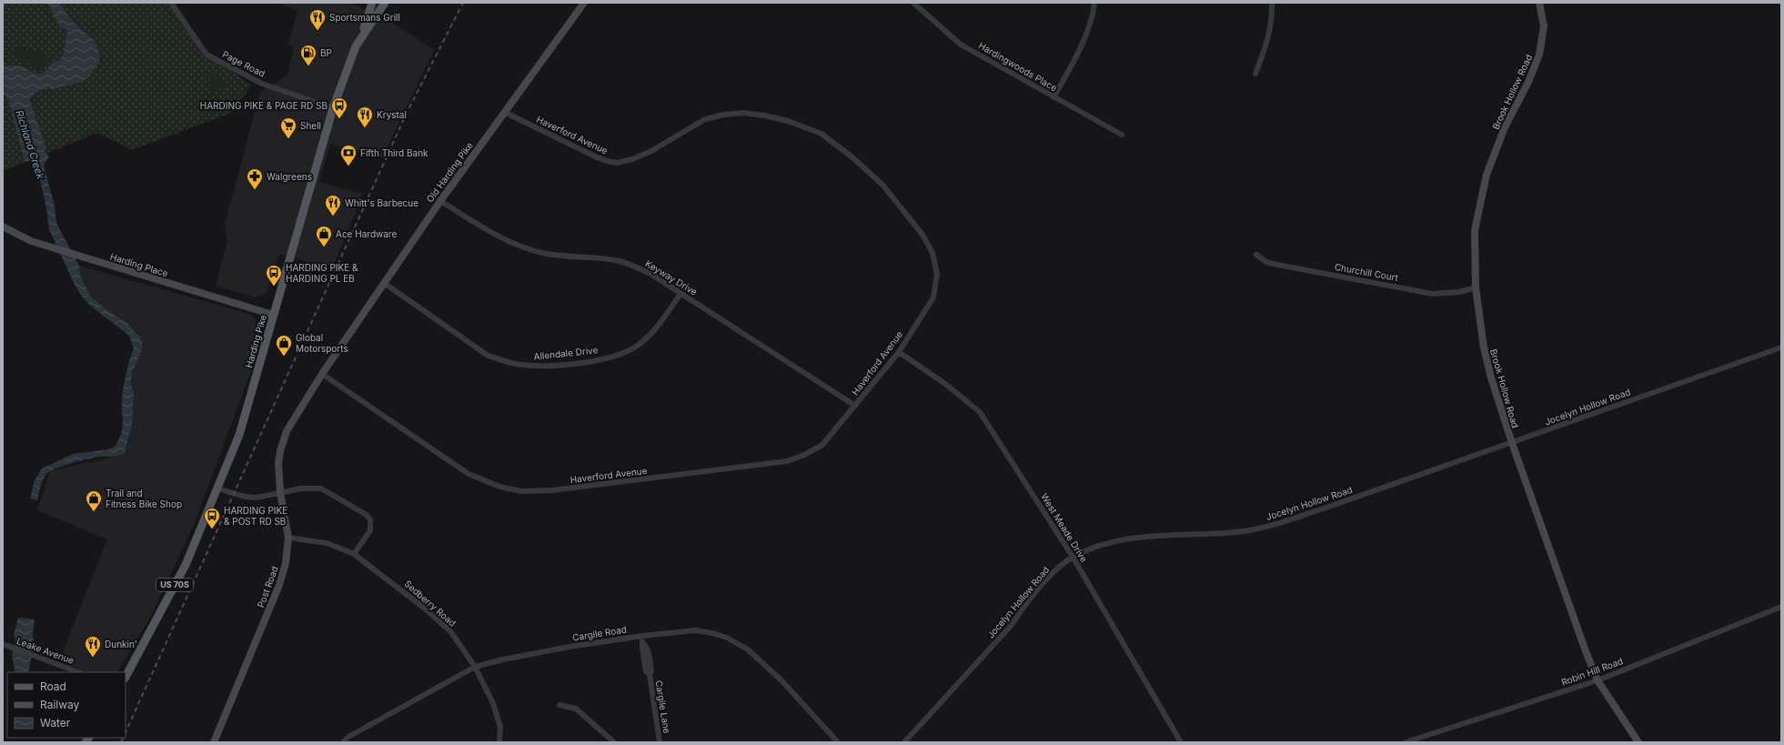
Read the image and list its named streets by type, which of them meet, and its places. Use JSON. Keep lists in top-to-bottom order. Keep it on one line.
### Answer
{"streets":{"main road":["Harding Pike","US 70S"],"street":["Page Road","Hardingwoods Place","Brook Hollow Road","Haverford Avenue","Old Harding Pike","Harding Place","Churchill Court","Keyway Drive","Allendale Drive","Jocelyn Hollow Road","West Meade Drive","Post Road","Sedberry Road","Cargile Road","Leake Avenue","Robin Hill Road","Cargile Lane"]},"crossings":[["Page Road","Harding Pike"],["Brook Hollow Road","Churchill Court"],["Brook Hollow Road","Jocelyn Hollow Road"],["Brook Hollow Road","Robin Hill Road"],["Haverford Avenue","Old Harding Pike"],["Haverford Avenue","Keyway Drive"],["Haverford Avenue","West Meade Drive"],["Haverford Avenue","Post Road"],["Old Harding Pike","Keyway Drive"],["Old Harding Pike","Allendale Drive"],["Old Harding Pike","Post Road"],["Harding Place","Harding Pike"],["Keyway Drive","Allendale Drive"],["Jocelyn Hollow Road","West Meade Drive"],["Post Road","Sedberry Road"],["Sedberry Road","Cargile Road"],["Cargile Road","Cargile Lane"]],"water":["Richland Creek"],"places":{"restaurant":["Sportsmans Grill","Krystal","Whitt's Barbecue","Dunkin'"],"fuel station":["BP"],"bus stop":["HARDING PIKE & PAGE RD SB","HARDING PIKE & HARDING PL EB","HARDING PIKE & POST RD SB"],"supermarket":["Shell"],"bank":["Fifth Third Bank"],"pharmacy":["Walgreens"],"shop":["Ace Hardware","Global Motorsports","Trail and Fitness Bike Shop"]},"legend":["Road","Railway","Water"]}
